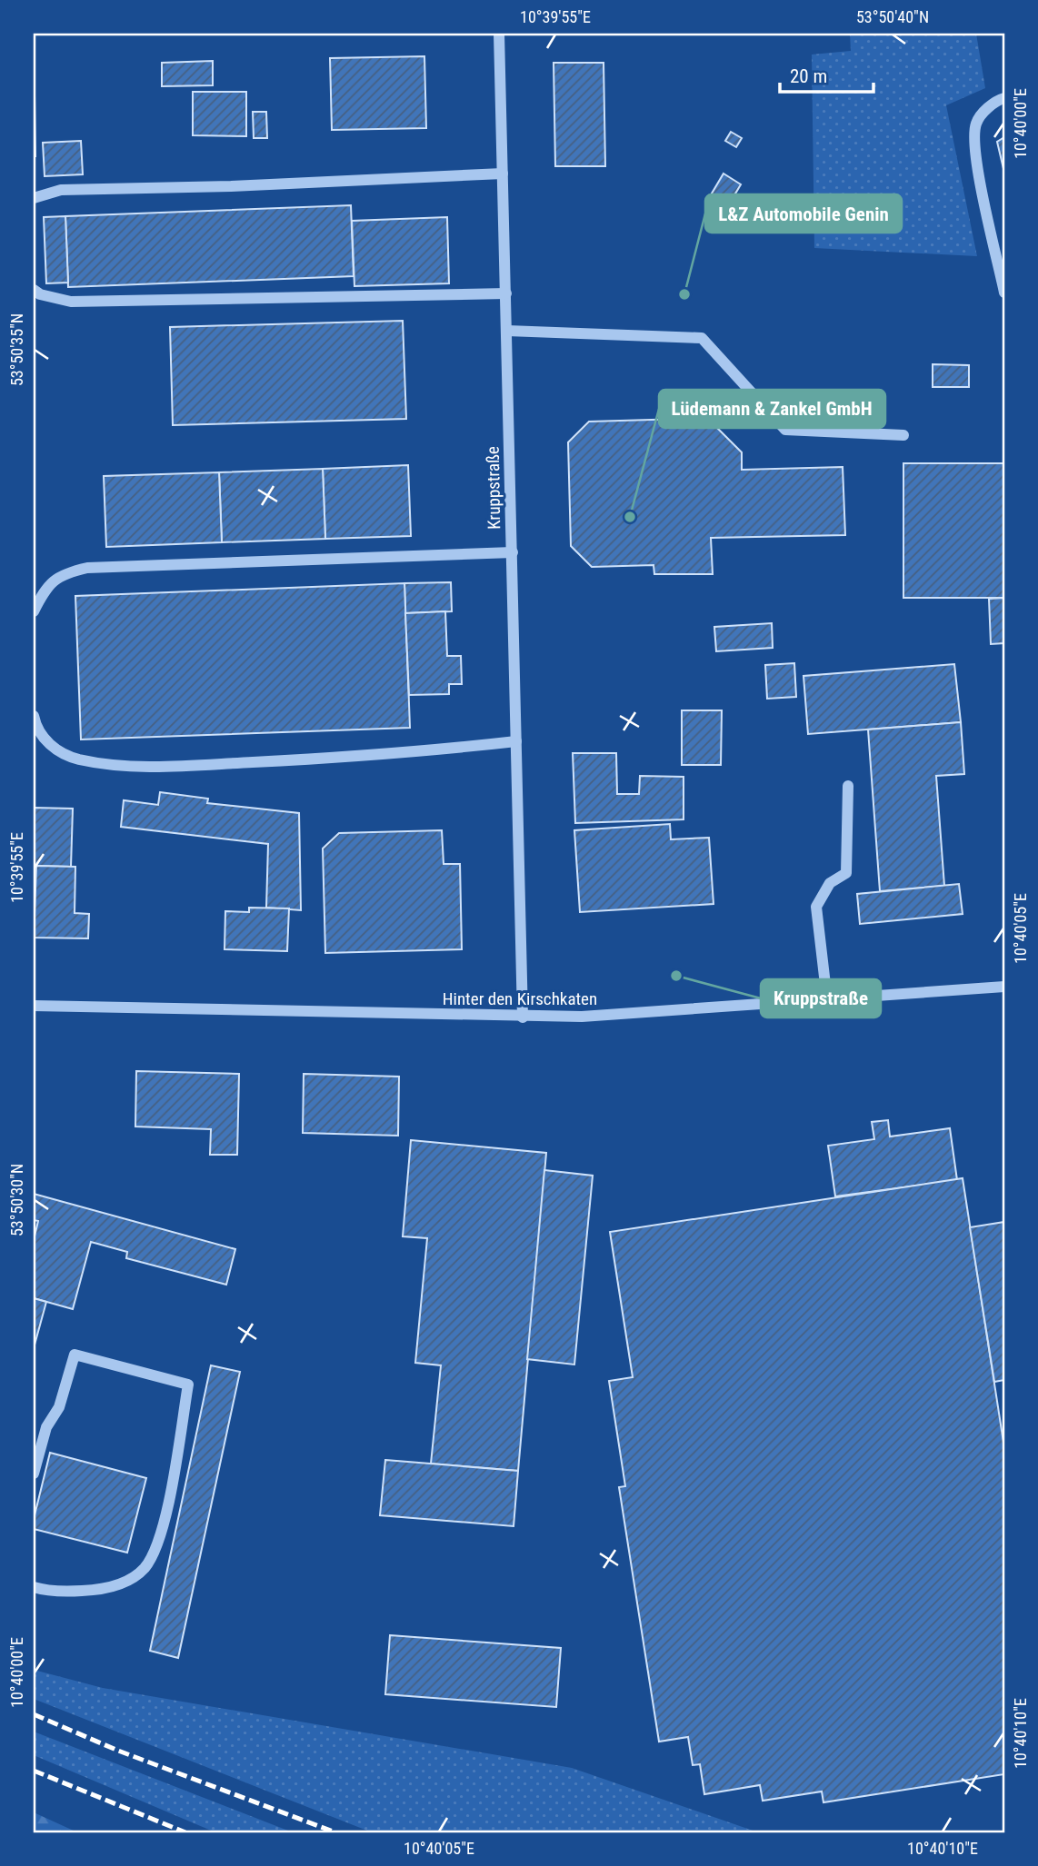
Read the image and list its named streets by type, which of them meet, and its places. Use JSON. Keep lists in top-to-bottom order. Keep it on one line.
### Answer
{"streets":{"street":["Kruppstraße","Hinter den Kirschkaten"]},"crossings":[["Kruppstraße","Hinter den Kirschkaten"]],"places":["L&Z Automobile Genin","Lüdemann & Zankel GmbH","Kruppstraße"],"scale_bar":"20 m","coordinates":["10°39'55\"E","53°50'40\"N","10°40'00\"E","53°50'35\"N","10°40'05\"E","53°50'30\"N","10°40'10\"E"]}
